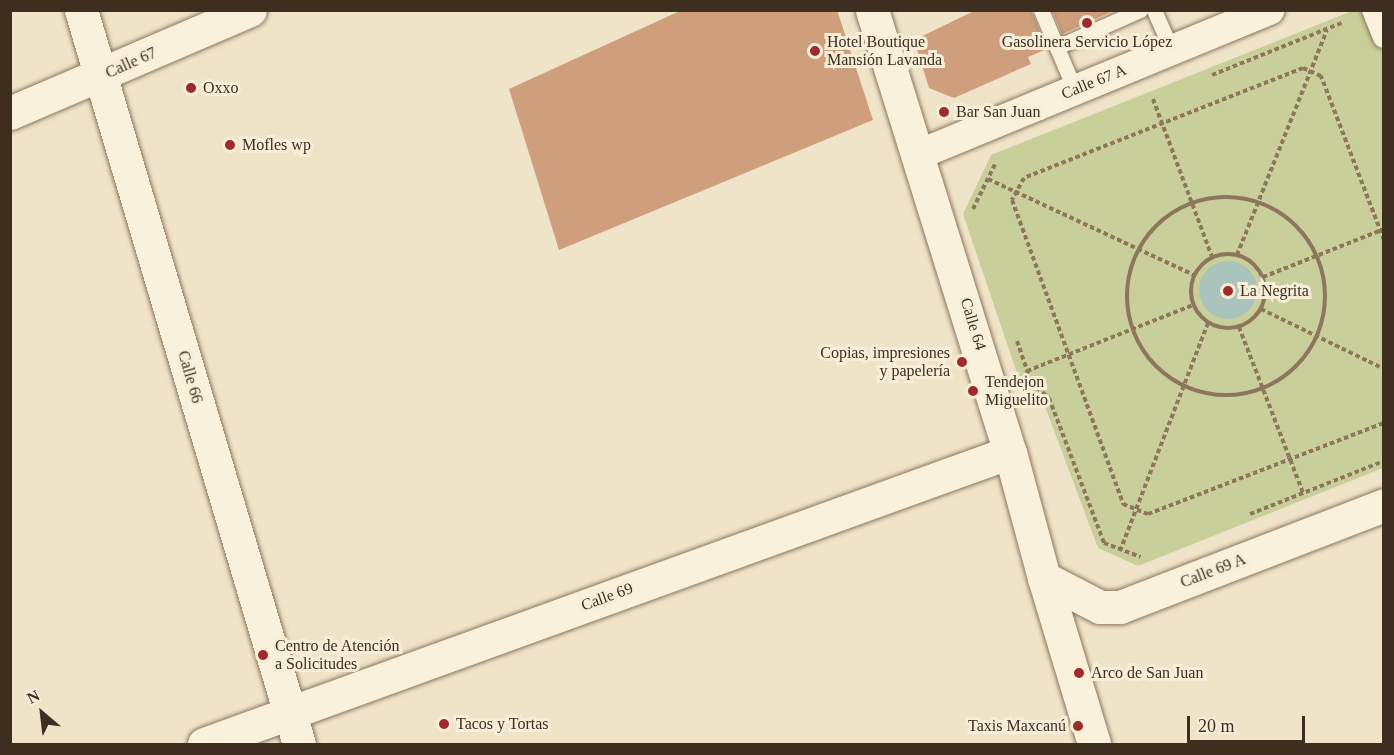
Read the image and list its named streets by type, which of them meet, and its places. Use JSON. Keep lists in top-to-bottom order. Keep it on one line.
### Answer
{"streets":{"street":["Calle 67","Calle 67 A","Calle 64","Calle 66","Calle 69 A","Calle 69"]},"crossings":[["Calle 67","Calle 66"],["Calle 67 A","Calle 64"],["Calle 64","Calle 69 A"],["Calle 64","Calle 69"],["Calle 66","Calle 69"]],"places":["Gasolinera Servicio López","Hotel Boutique Mansión Lavanda","Oxxo","Bar San Juan","Mofles wp","La Negrita","Copias, impresiones y papelería","Tendejon Miguelito","Centro de Atención a Solicitudes","Arco de San Juan","Tacos y Tortas","Taxis Maxcanú"],"scale_bar":"20 m","north":"top left"}
